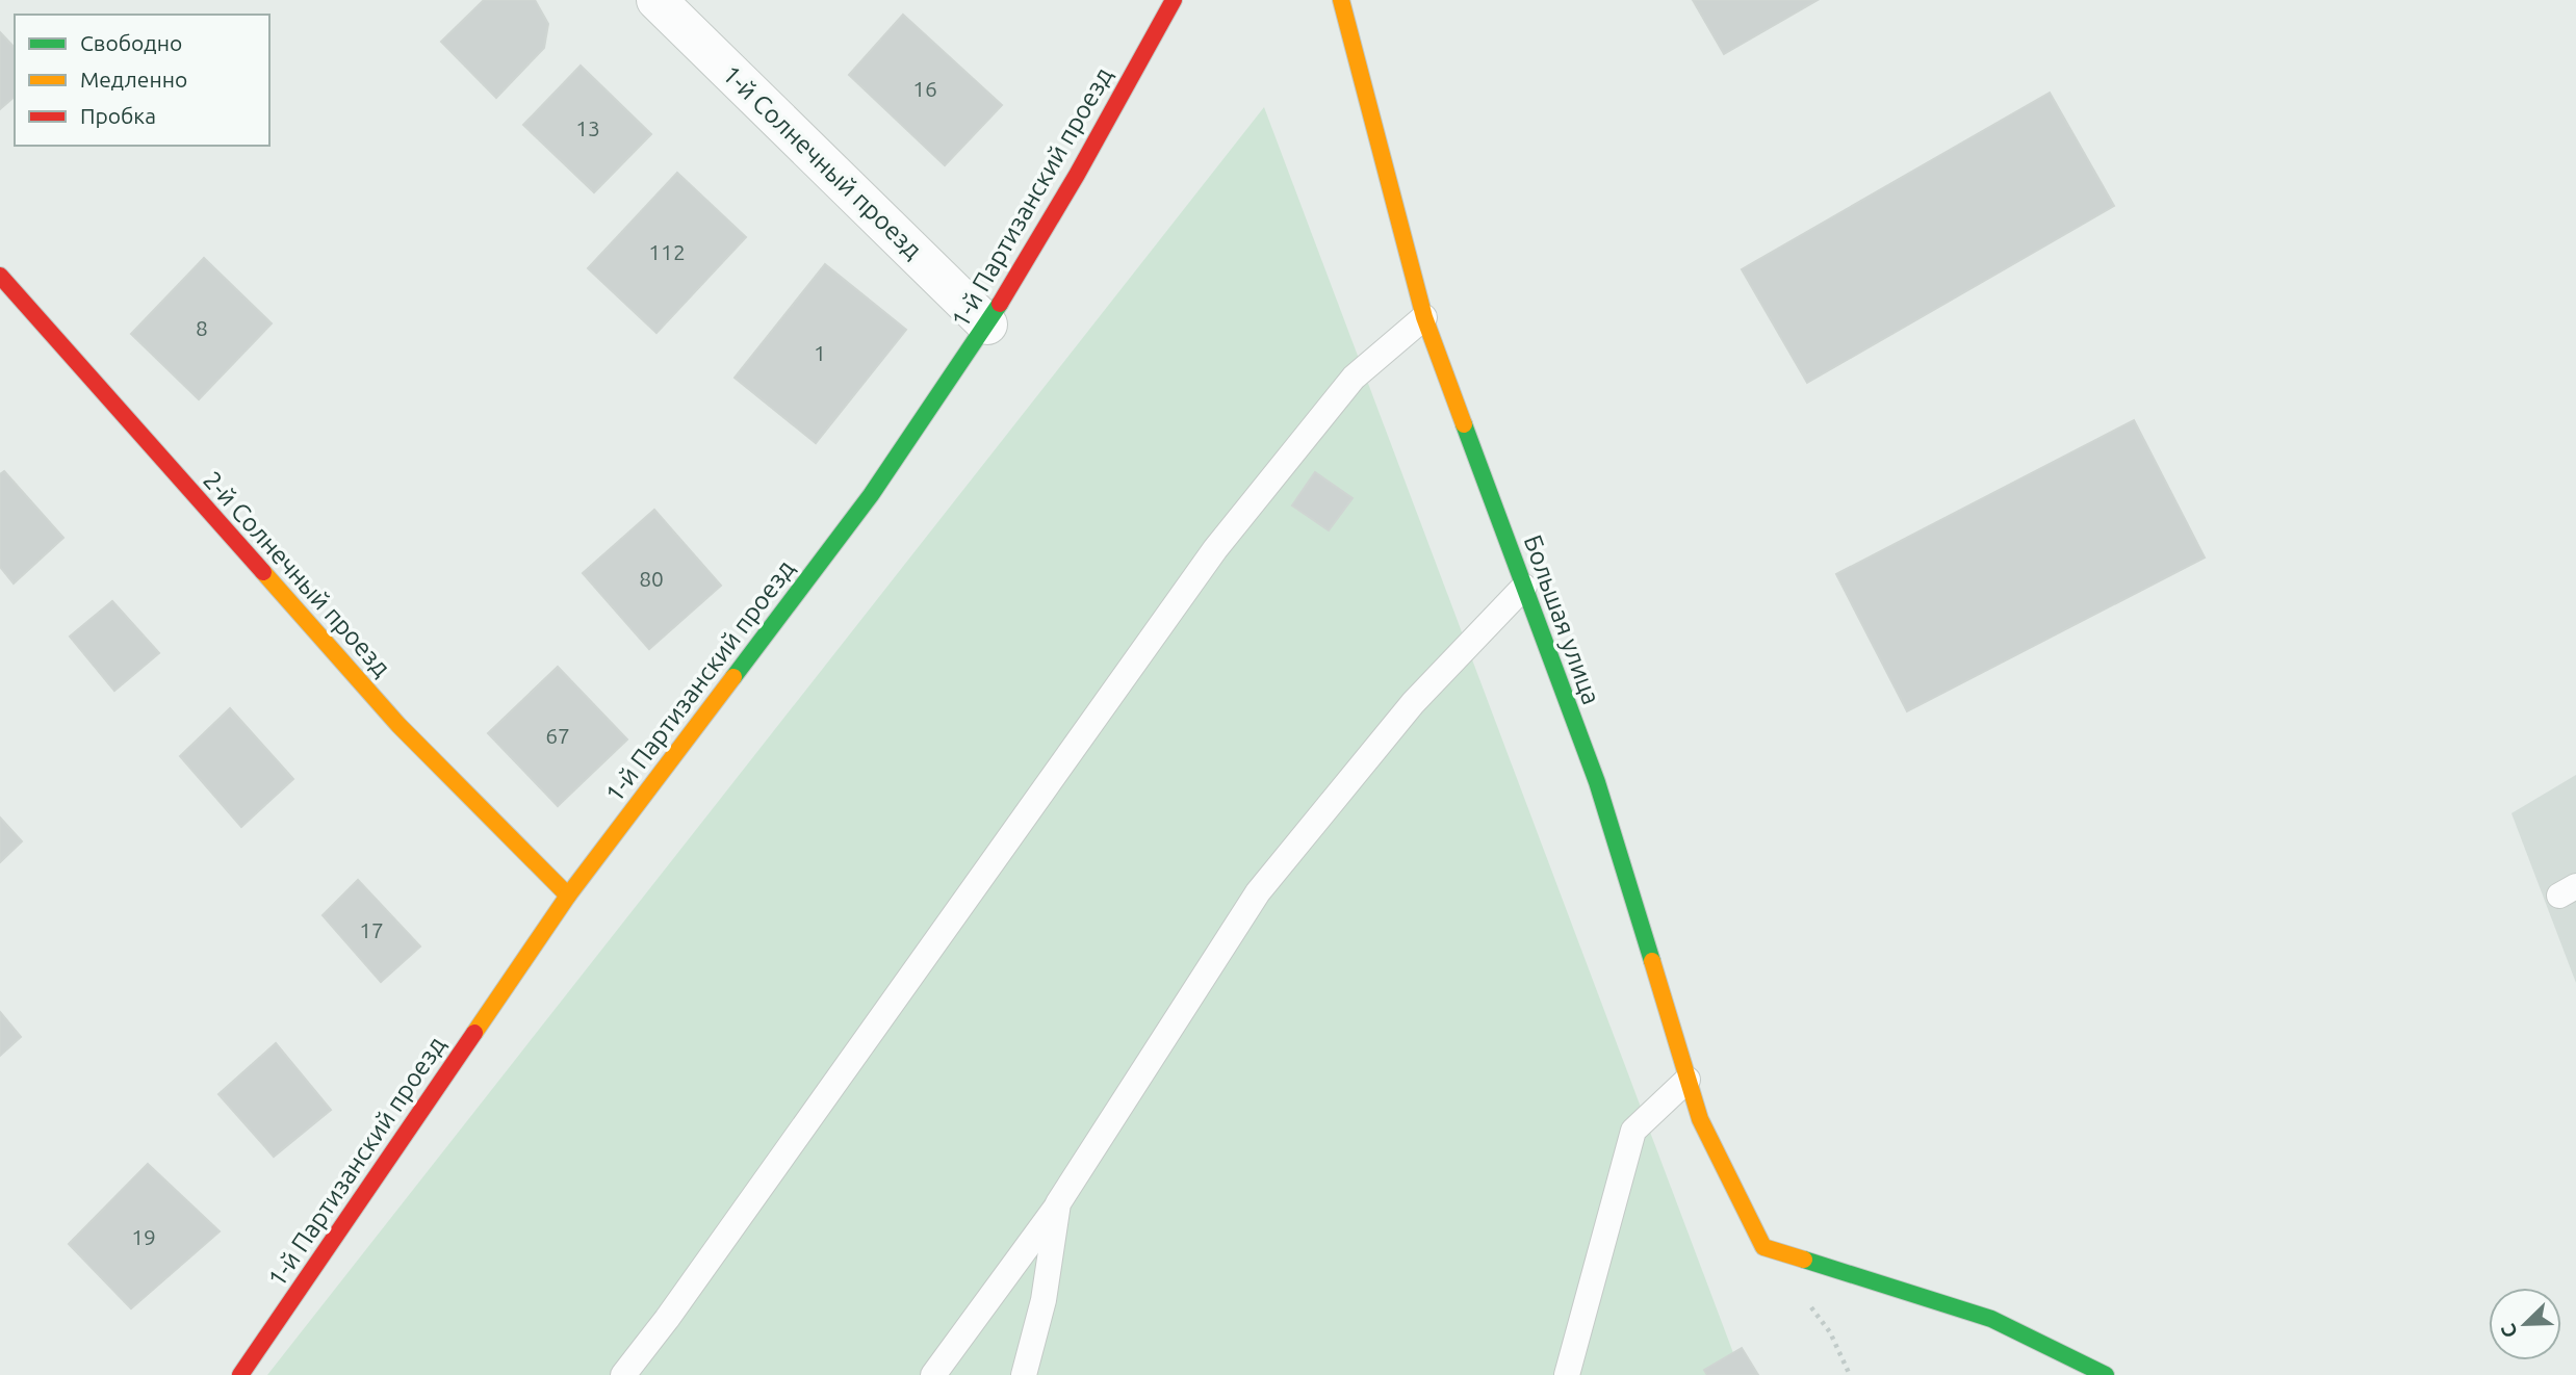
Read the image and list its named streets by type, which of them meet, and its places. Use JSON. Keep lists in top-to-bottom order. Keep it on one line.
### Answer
{"streets":{"street":["1-й Солнечный проезд","1-й Партизанский проезд","2-й Солнечный проезд","Большая улица"]},"crossings":[["1-й Солнечный проезд","1-й Партизанский проезд"],["1-й Партизанский проезд","2-й Солнечный проезд"]],"house_numbers":["16","13","112","8","1","80","67","17","19"],"legend":["Свободно","Медленно","Пробка"],"north":"bottom left"}
